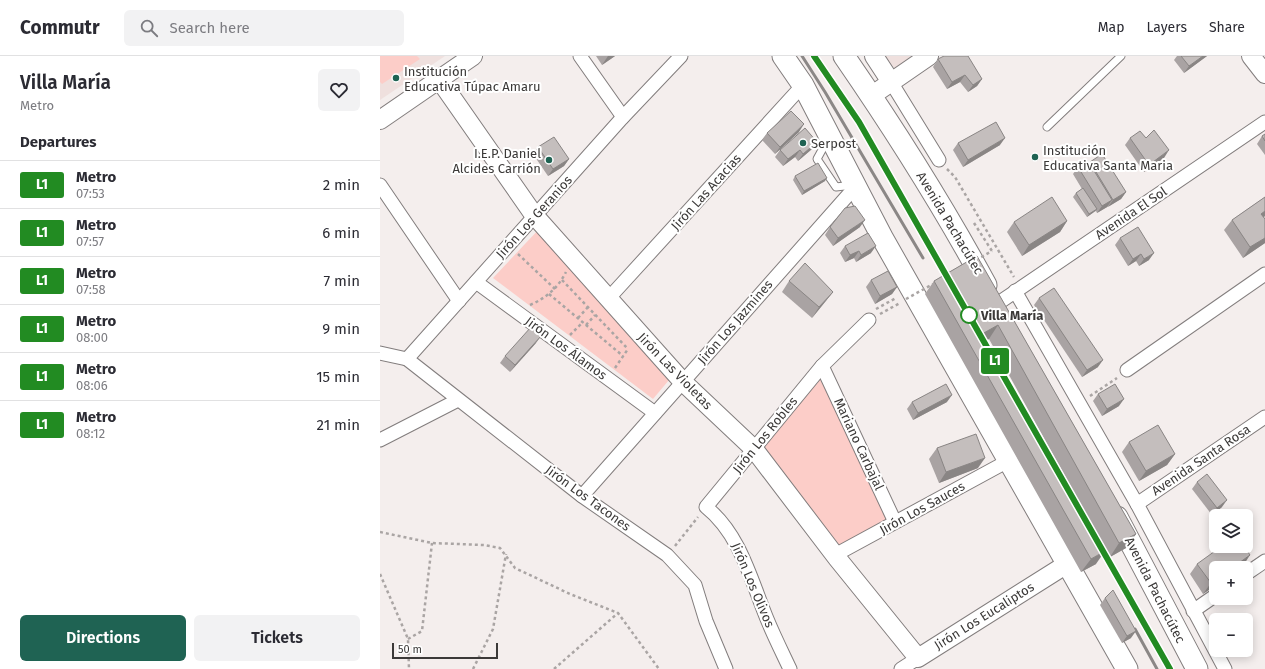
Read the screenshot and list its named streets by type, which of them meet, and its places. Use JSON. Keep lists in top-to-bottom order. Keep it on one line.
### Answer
{"streets":{"main road":["Avenida Pachacútec"],"street":["Jirón Las Acacias","Avenida El Sol","Jirón Los Geranios","Jirón Los Jazmines","Jirón Los Álamos","Jirón Las Violetas","Jirón Los Robles","Mariano Carbajal","Avenida Santa Rosa","Jirón Los Tacones","Jirón Los Sauces","Jirón Los Olivos","Jirón Los Eucaliptos"]},"crossings":[["Jirón Las Acacias","Jirón Las Violetas"],["Avenida El Sol","Avenida Pachacútec"],["Jirón Los Geranios","Jirón Los Álamos"],["Jirón Los Geranios","Jirón Las Violetas"],["Jirón Los Geranios","Jirón Los Tacones"],["Avenida Pachacútec","Avenida Santa Rosa"],["Jirón Los Jazmines","Jirón Los Álamos"],["Jirón Los Jazmines","Jirón Las Violetas"],["Jirón Los Jazmines","Jirón Los Tacones"],["Jirón Las Violetas","Jirón Los Robles"],["Jirón Las Violetas","Jirón Los Sauces"],["Jirón Las Violetas","Jirón Los Eucaliptos"],["Jirón Los Robles","Mariano Carbajal"],["Jirón Los Robles","Jirón Los Olivos"],["Mariano Carbajal","Jirón Los Sauces"]],"places":["Institución Educativa Túpac Amaru","Serpost","Institución Educativa Santa Maria","I.E.P. Daniel Alcides Carrión","Villa María"],"lines":["metro line L1"],"scale_bar":"50 m","page":{"header":"Commutr","search":"Search here","nav":["Map","Layers","Share"],"heading":[["Villa María","Metro"],"Departures"],"on_map":"L1","list":[{"mark":"L1","name":"Metro","note":"07:53","value":"2 min"},{"mark":"L1","name":"Metro","note":"07:57","value":"6 min"},{"mark":"L1","name":"Metro","note":"07:58","value":"7 min"},{"mark":"L1","name":"Metro","note":"08:00","value":"9 min"},{"mark":"L1","name":"Metro","note":"08:06","value":"15 min"},{"mark":"L1","name":"Metro","note":"08:12","value":"21 min"}],"map_buttons":["+","−"],"buttons":["Directions","Tickets"],"scale":"50 m"}}
